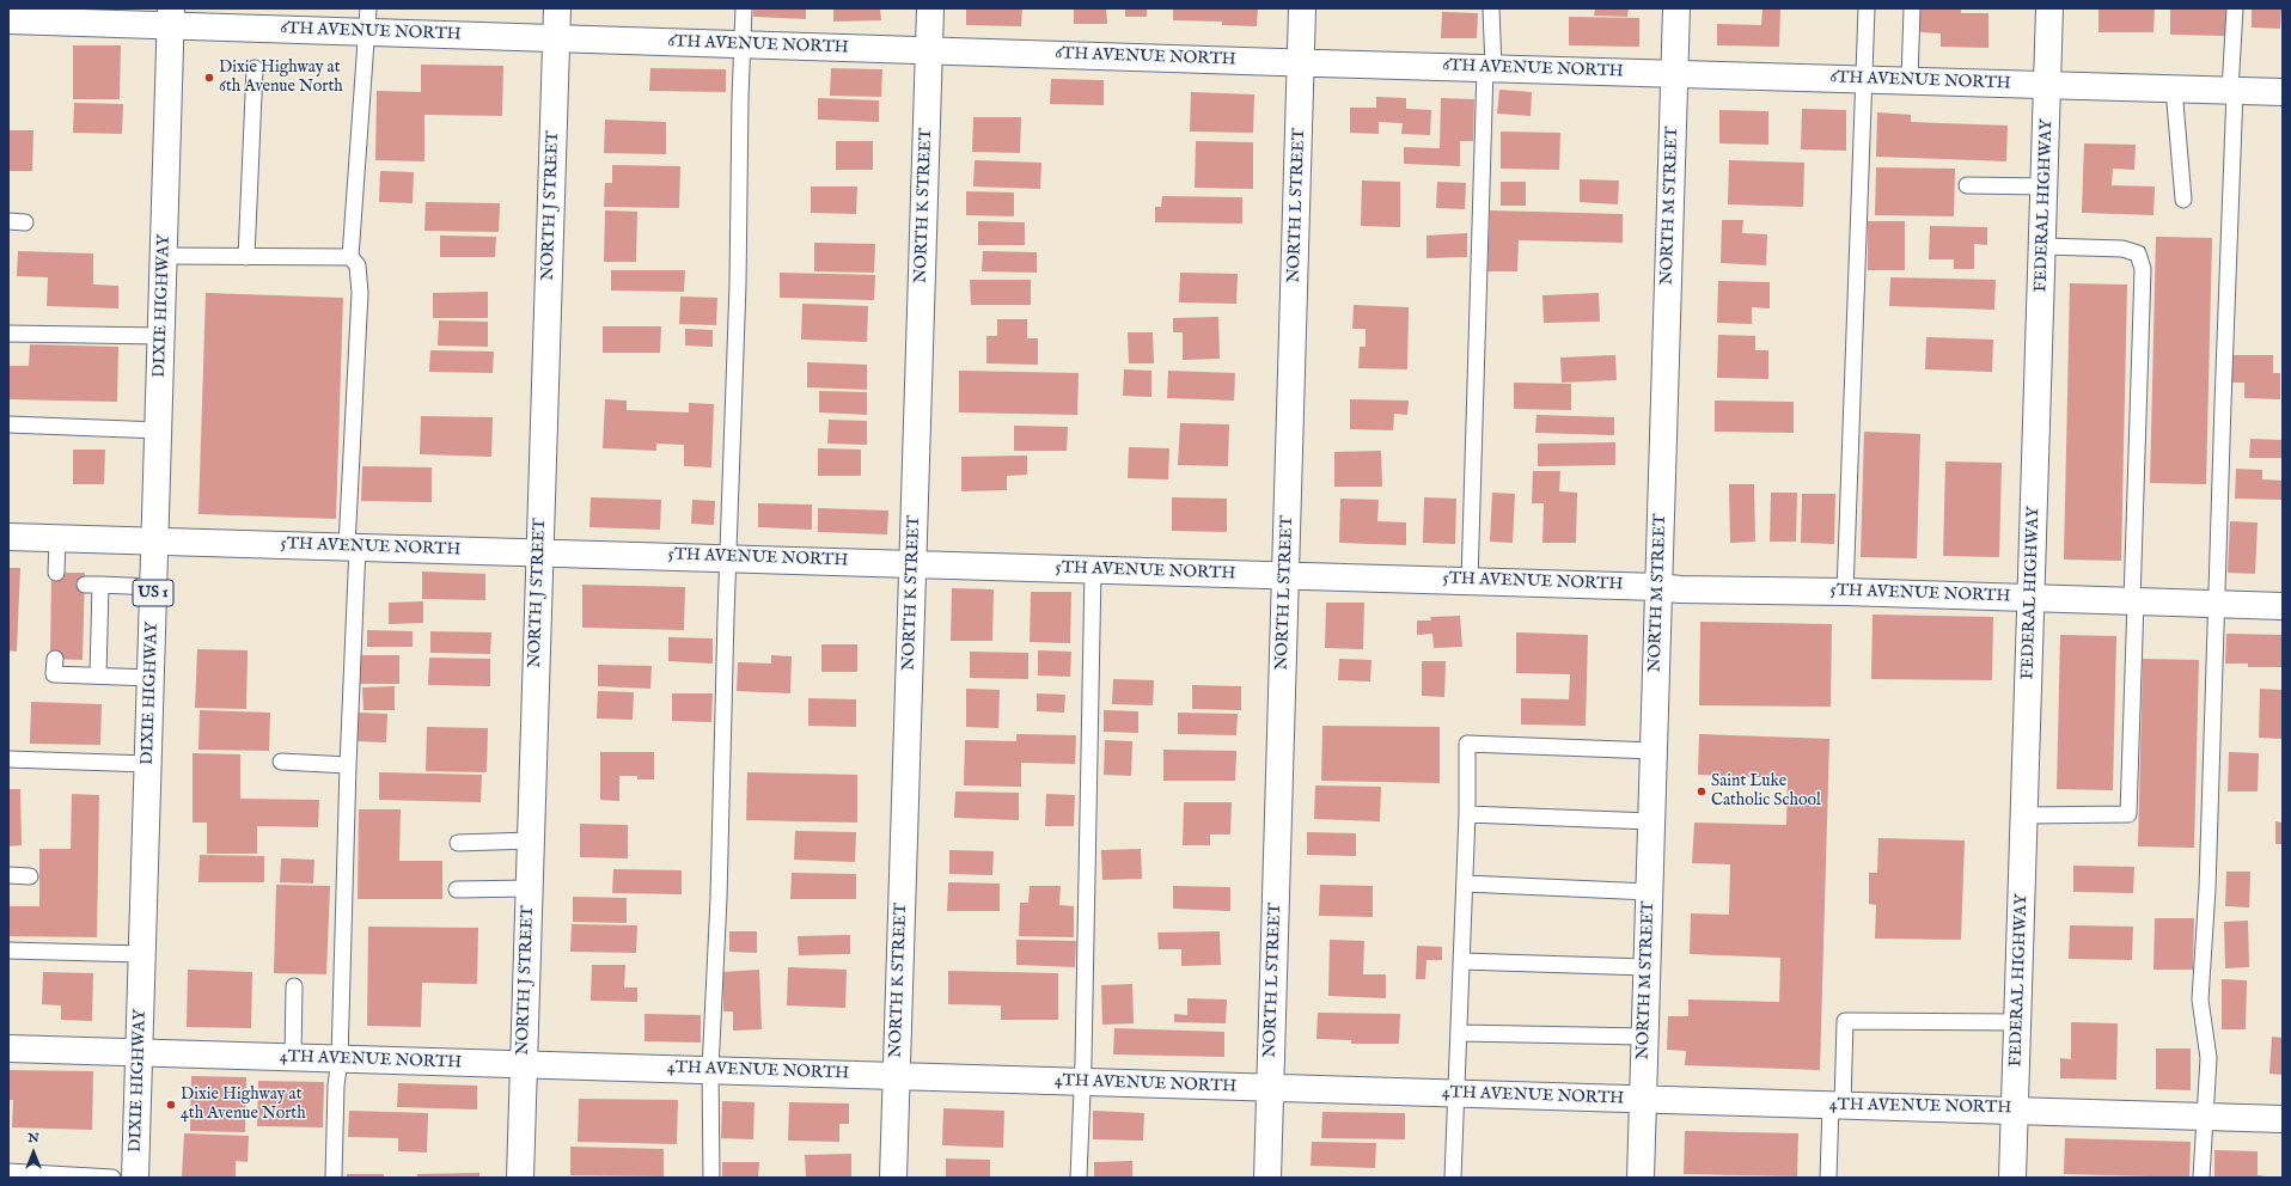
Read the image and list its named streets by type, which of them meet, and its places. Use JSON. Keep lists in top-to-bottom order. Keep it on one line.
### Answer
{"streets":{"street":["6TH AVENUE NORTH","NORTH J STREET","NORTH K STREET","NORTH L STREET","NORTH M STREET","FEDERAL HIGHWAY","DIXIE HIGHWAY","5TH AVENUE NORTH","US 1","4TH AVENUE NORTH"]},"crossings":[["6TH AVENUE NORTH","NORTH J STREET"],["6TH AVENUE NORTH","NORTH K STREET"],["6TH AVENUE NORTH","NORTH L STREET"],["6TH AVENUE NORTH","NORTH M STREET"],["6TH AVENUE NORTH","FEDERAL HIGHWAY"],["6TH AVENUE NORTH","DIXIE HIGHWAY"],["NORTH J STREET","5TH AVENUE NORTH"],["NORTH J STREET","4TH AVENUE NORTH"],["NORTH K STREET","5TH AVENUE NORTH"],["NORTH K STREET","4TH AVENUE NORTH"],["NORTH L STREET","5TH AVENUE NORTH"],["NORTH L STREET","4TH AVENUE NORTH"],["NORTH M STREET","5TH AVENUE NORTH"],["NORTH M STREET","4TH AVENUE NORTH"],["FEDERAL HIGHWAY","5TH AVENUE NORTH"],["FEDERAL HIGHWAY","4TH AVENUE NORTH"],["DIXIE HIGHWAY","5TH AVENUE NORTH"],["DIXIE HIGHWAY","4TH AVENUE NORTH"]],"places":["Dixie Highway at 6th Avenue North","Saint Luke Catholic School","Dixie Highway at 4th Avenue North"],"north":"top"}
